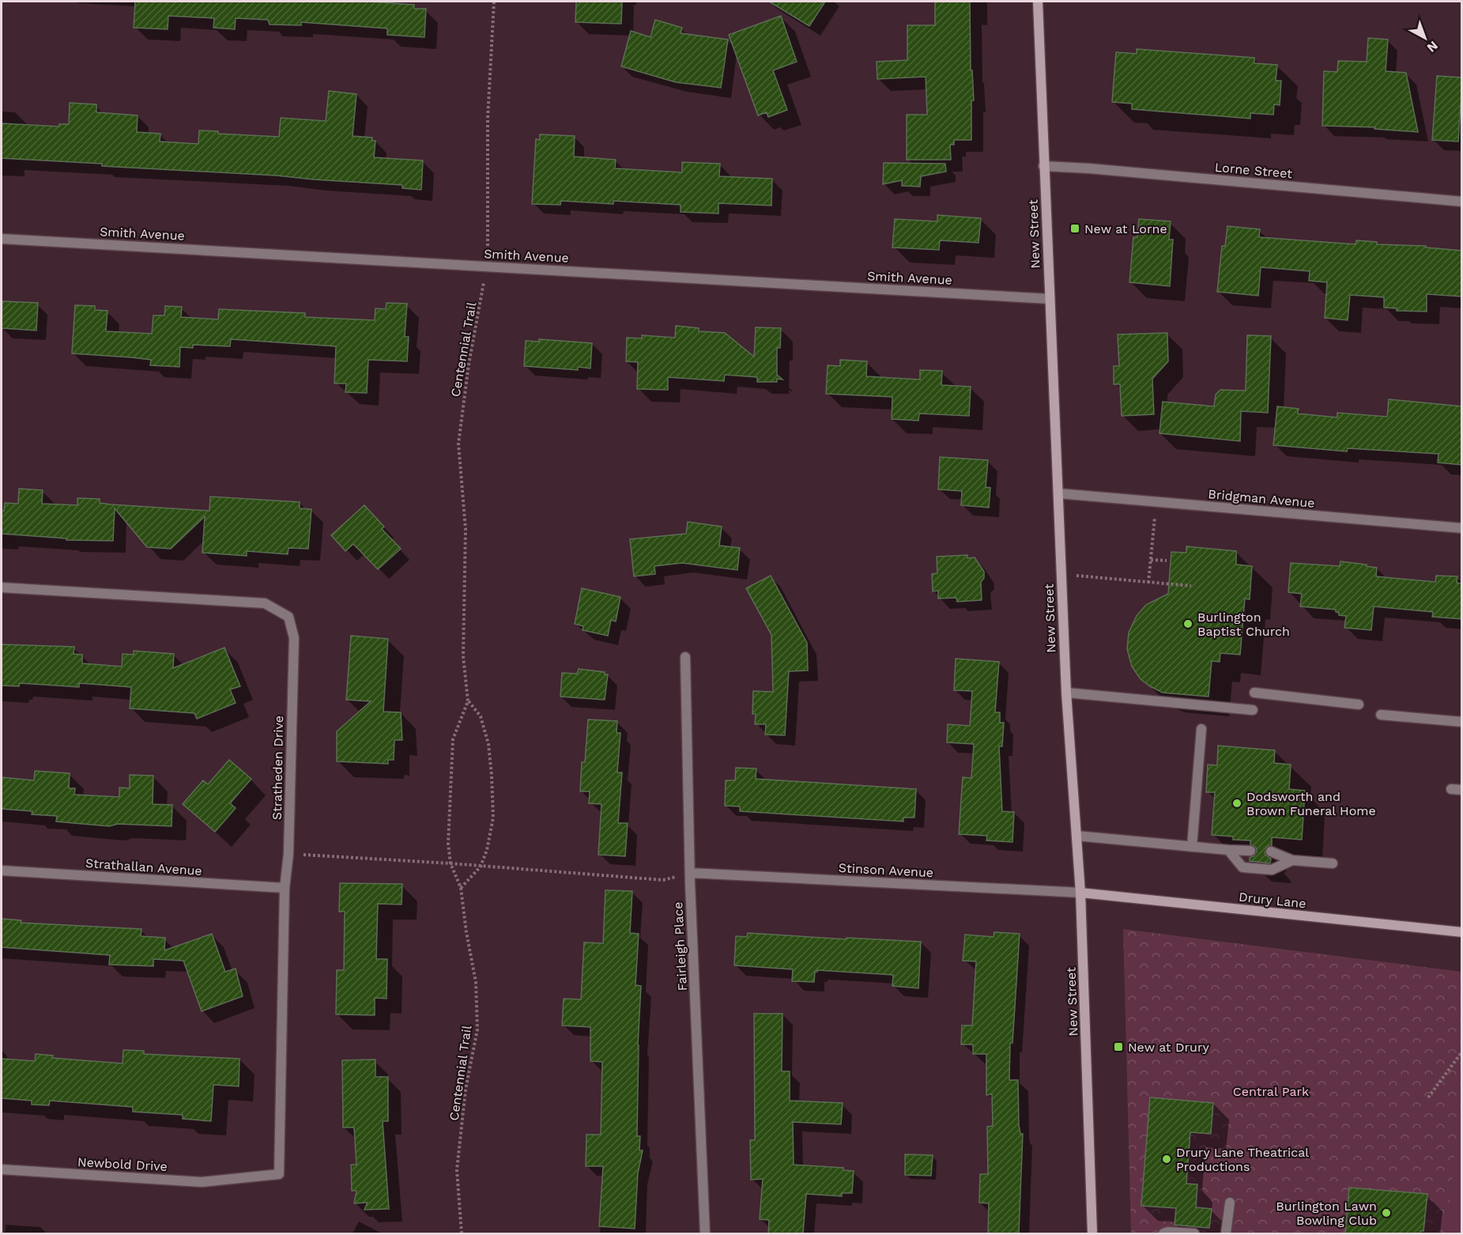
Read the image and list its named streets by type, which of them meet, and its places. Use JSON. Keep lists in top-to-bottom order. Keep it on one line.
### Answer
{"streets":{"main road":["New Street","Drury Lane"],"street":["Lorne Street","Smith Avenue","Bridgman Avenue","Stratheden Drive","Strathallan Avenue","Stinson Avenue","Fairleigh Place","Newbold Drive"],"path":["Centennial Trail"]},"crossings":[["Lorne Street","New Street"],["Smith Avenue","New Street"],["Smith Avenue","Centennial Trail"],["New Street","Bridgman Avenue"],["New Street","Stinson Avenue"],["New Street","Drury Lane"],["Stratheden Drive","Strathallan Avenue"],["Stratheden Drive","Newbold Drive"],["Stinson Avenue","Drury Lane"],["Stinson Avenue","Fairleigh Place"]],"parks":["Central Park"],"places":{"transit":["New at Lorne","New at Drury"],"other":["Burlington Baptist Church","Dodsworth and Brown Funeral Home","Drury Lane Theatrical Productions","Burlington Lawn Bowling Club"]},"north":"bottom right"}
